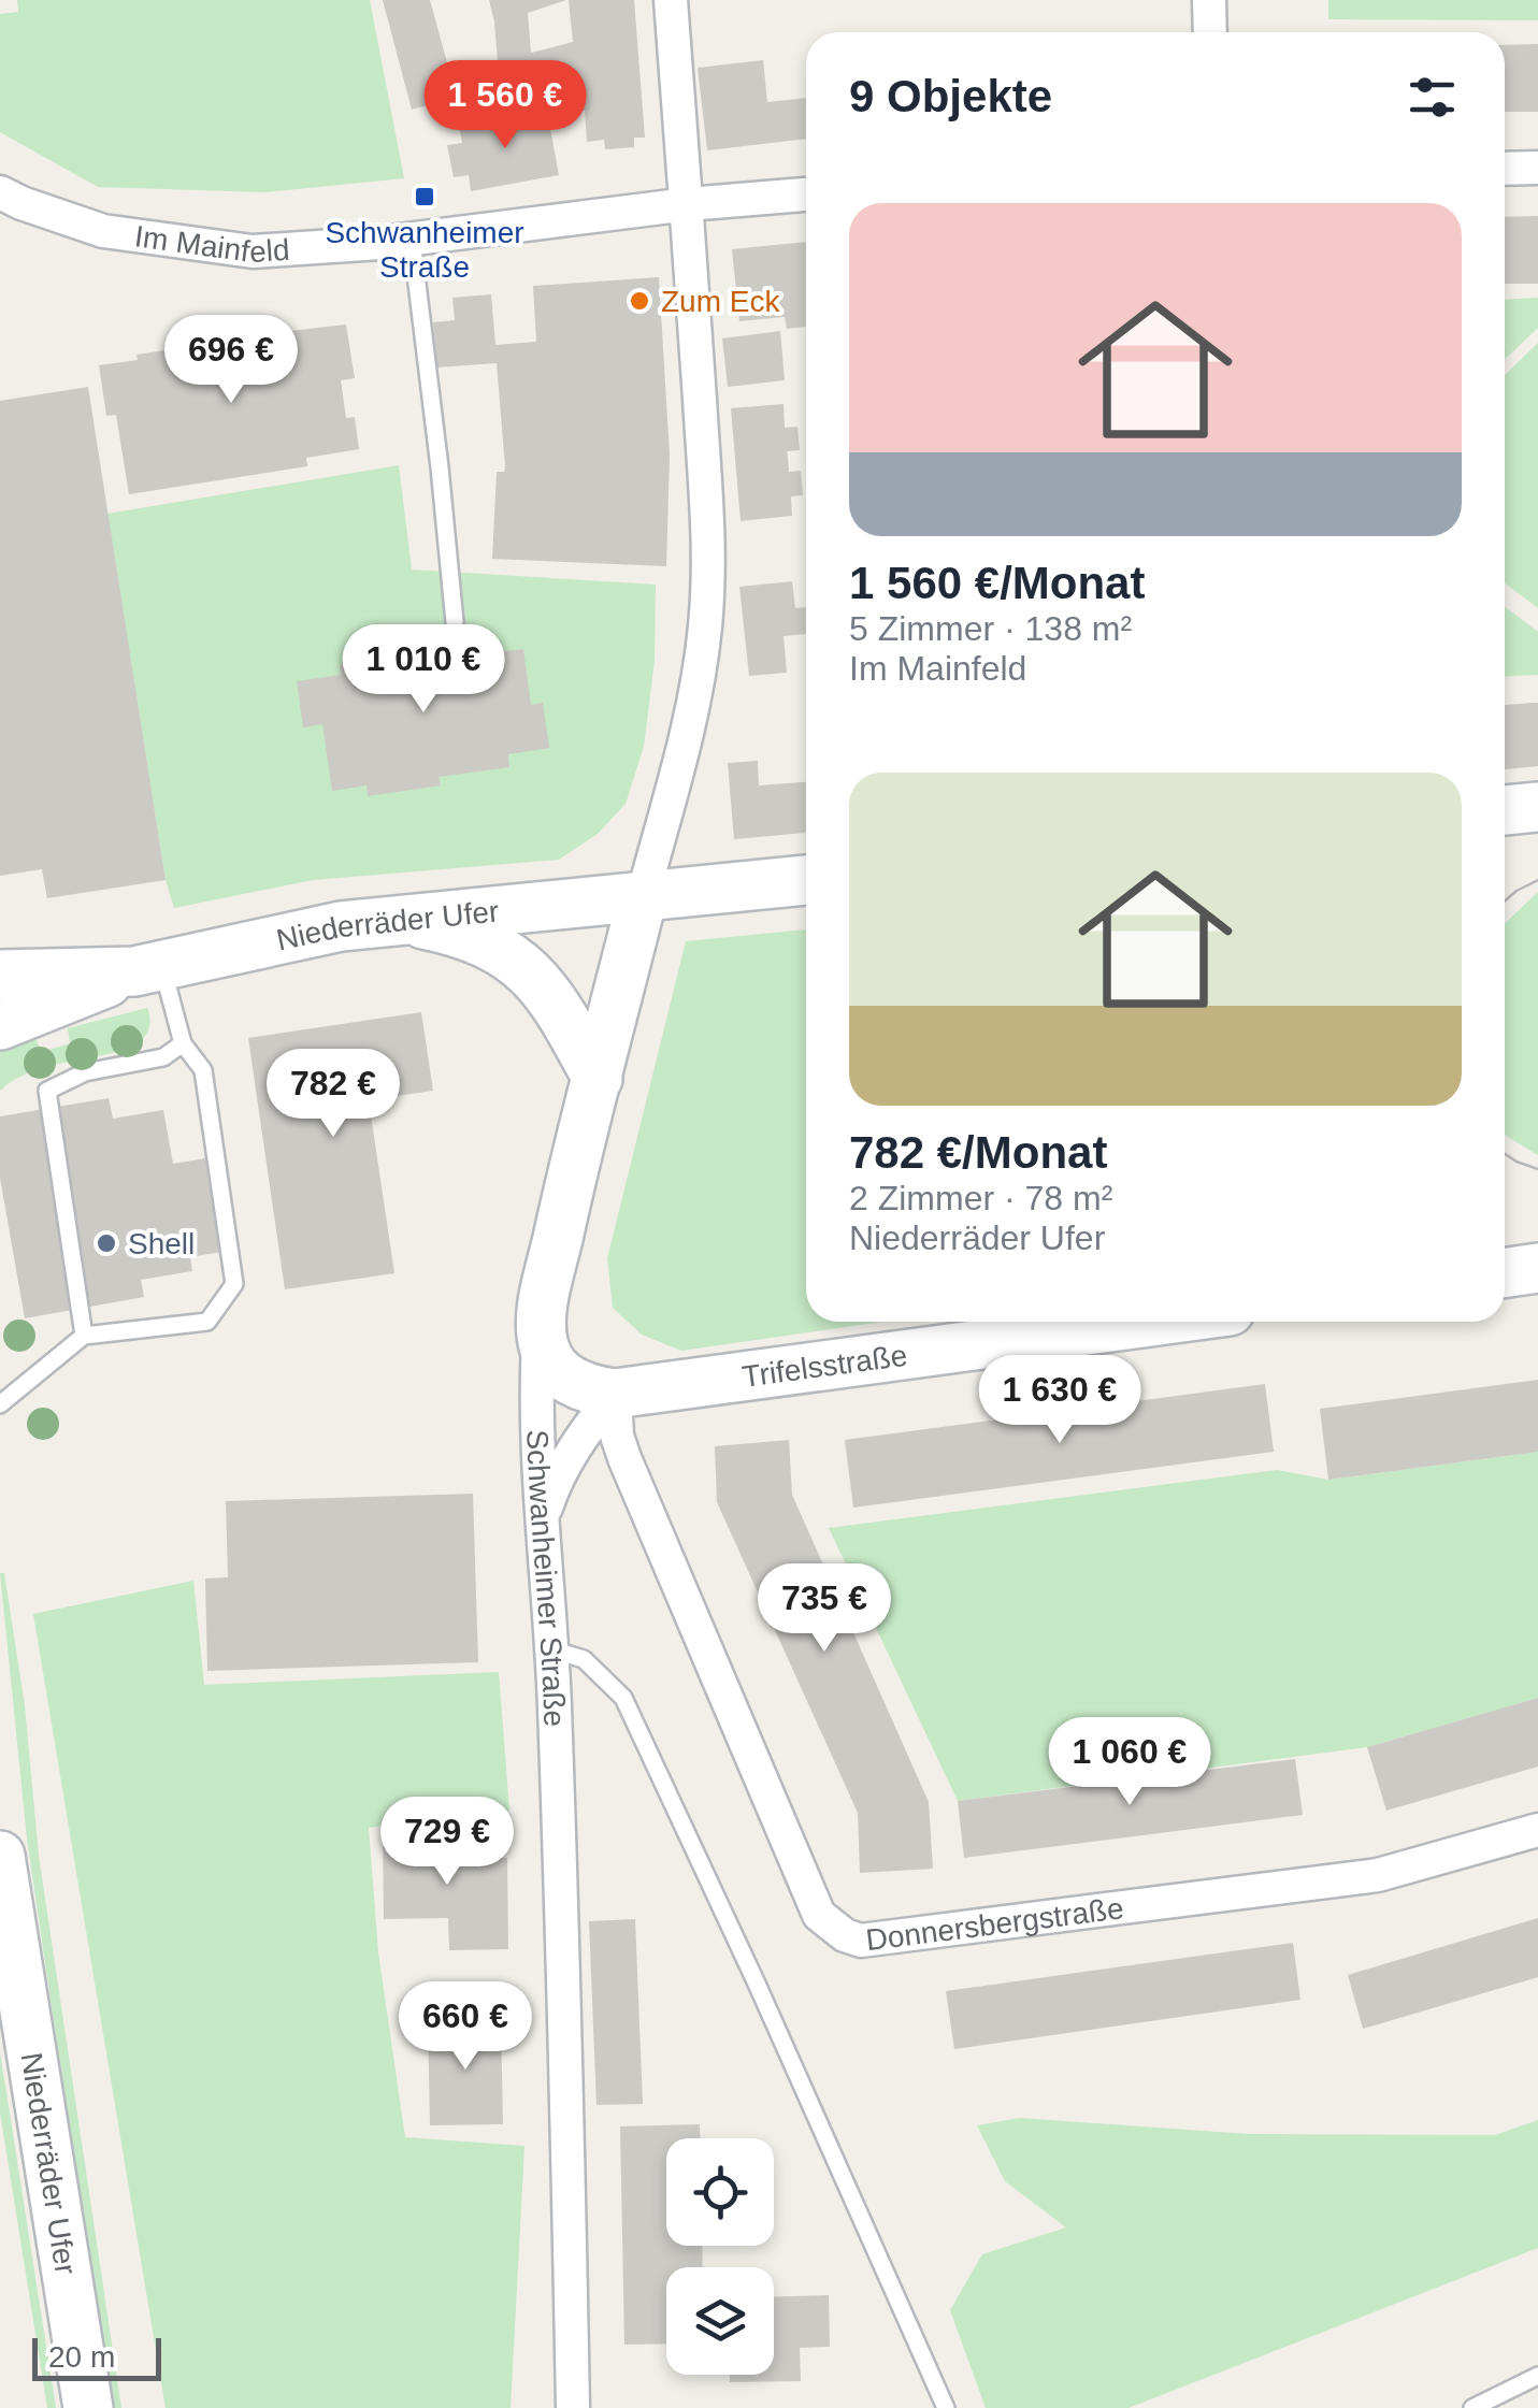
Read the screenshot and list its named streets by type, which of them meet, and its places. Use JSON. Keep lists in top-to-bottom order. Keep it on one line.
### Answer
{"streets":{"street":["Im Mainfeld","Niederräder Ufer","Trifelsstraße","Schwanheimer Straße","Donnersbergstraße"]},"crossings":[["Im Mainfeld","Schwanheimer Straße"],["Niederräder Ufer","Schwanheimer Straße"],["Trifelsstraße","Schwanheimer Straße"],["Trifelsstraße","Donnersbergstraße"]],"places":{"transit":["Schwanheimer Straße"],"other":["Zum Eck","Shell"]},"scale_bar":"20 m","page":{"heading":"9 Objekte","price":["1 560 €","696 €","1 010 €","782 €","1 630 €","735 €","1 060 €","729 €","660 €"],"list":[{"name":"1 560 €/Monat","note":"5 Zimmer · 138 m² · Im Mainfeld"},{"name":"782 €/Monat","note":"2 Zimmer · 78 m² · Niederräder Ufer"}],"scale":"20 m"}}
